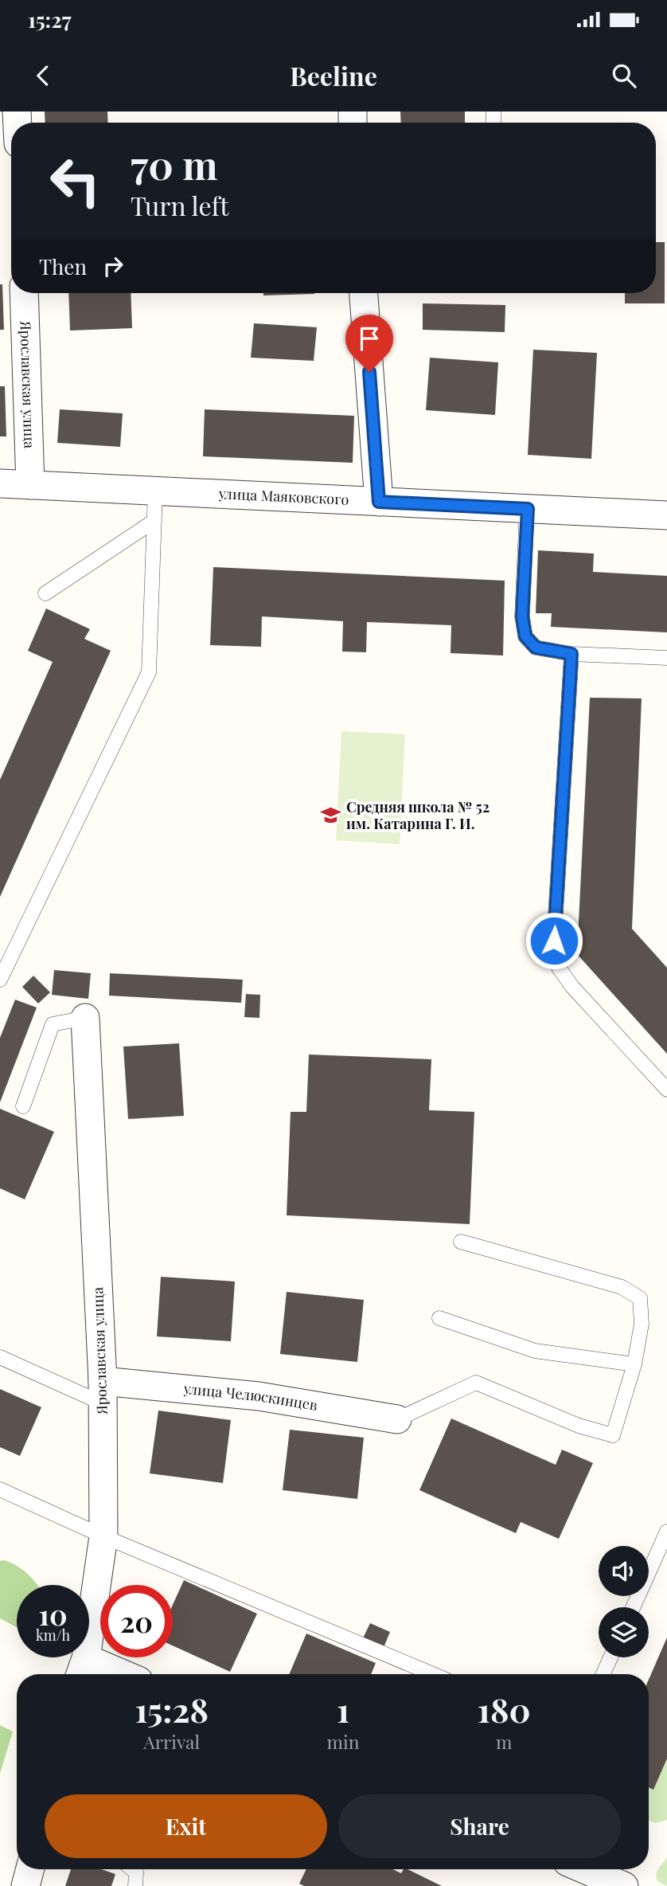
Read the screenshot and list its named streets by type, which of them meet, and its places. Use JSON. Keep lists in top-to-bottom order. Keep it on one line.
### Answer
{"streets":{"street":["Ярославская улица","улица Маяковского","улица Челюскинцев"]},"crossings":[["Ярославская улица","улица Маяковского"],["Ярославская улица","улица Челюскинцев"]],"places":{"school or university":["Средняя школа № 52 им. Катарина Г. И."]},"page":{"status":"15:27","header":"Beeline","turn":["70 m","Turn left"],"then":"Then","speed":"10 km/h","limit":"20","eta":["15:28","Arrival","1","min","180","m"],"buttons":["Exit","Share"]}}
